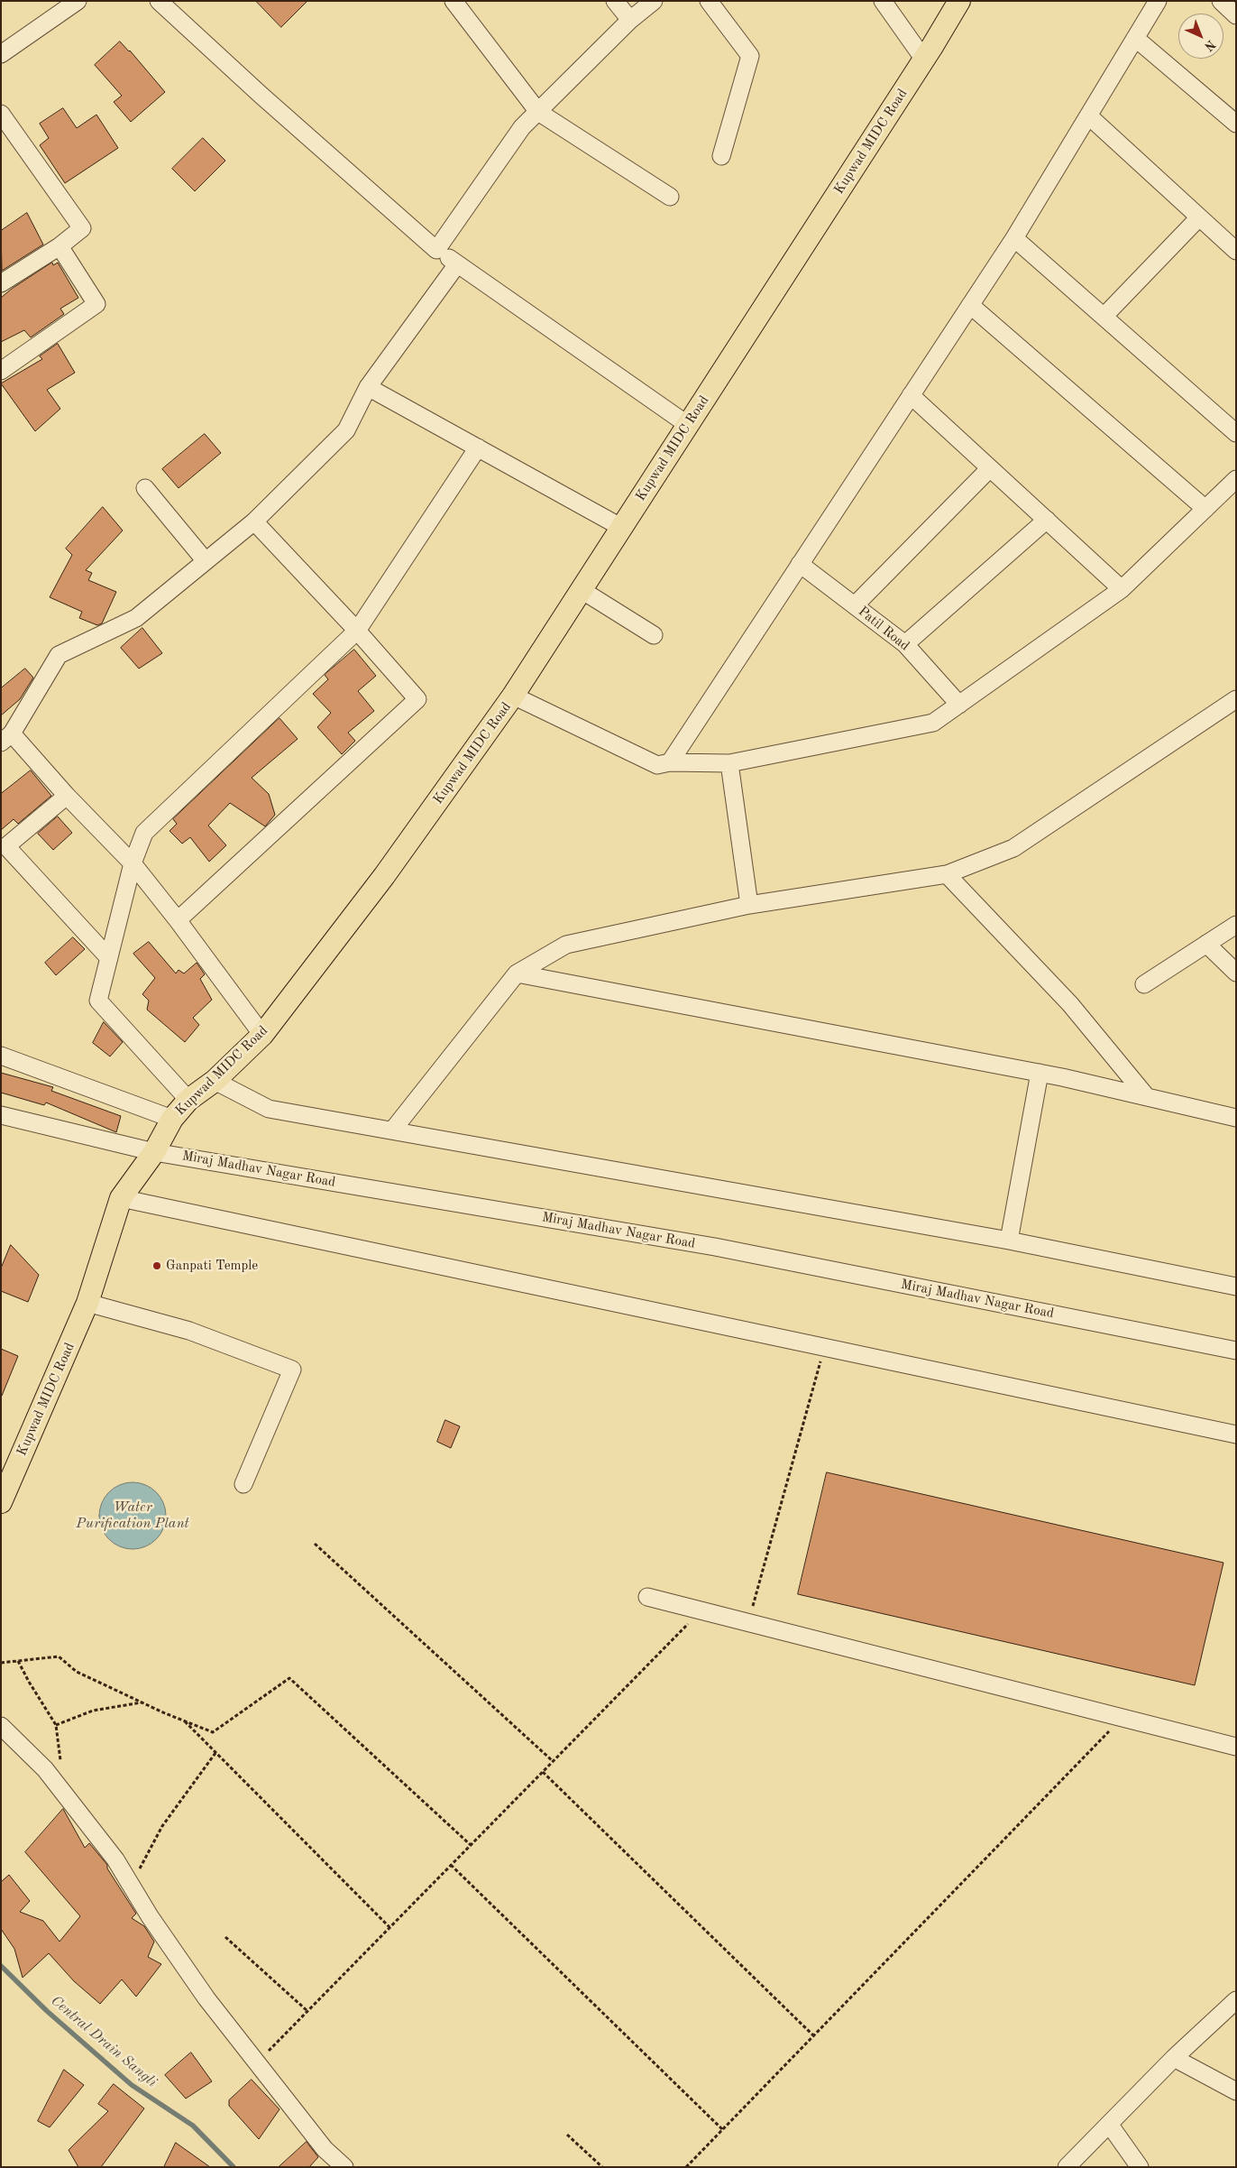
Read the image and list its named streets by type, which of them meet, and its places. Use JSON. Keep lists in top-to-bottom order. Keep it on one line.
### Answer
{"streets":{"main road":["Kupwad MIDC Road"],"street":["Patil Road","Miraj Madhav Nagar Road"]},"crossings":[["Kupwad MIDC Road","Miraj Madhav Nagar Road"]],"water":["Water Purification Plant","Central Drain Sangli"],"places":["Ganpati Temple"],"north":"bottom right"}
